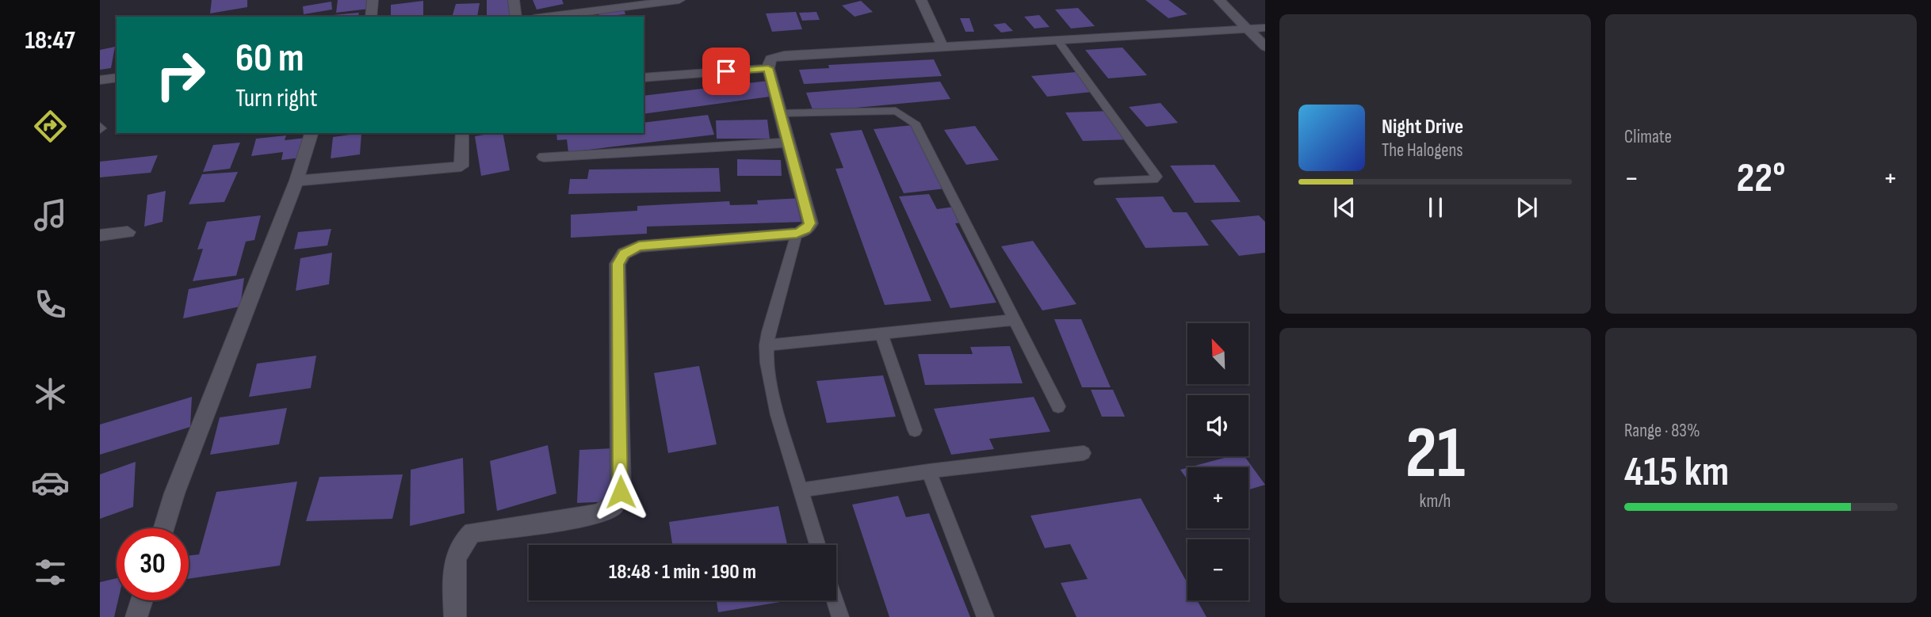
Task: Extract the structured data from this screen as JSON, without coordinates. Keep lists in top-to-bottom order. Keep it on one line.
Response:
{"north":"top left","page":{"tabs":"18:47","tile":["Climate",["21","km/h"],["Range · 83%","415 km"]],"turn":["60 m","Turn right"],"song":["Night Drive","The Halogens"],"heat":["−","22°","+"],"map_buttons":["+","−"],"limit":"30","trip":"18:48 · 1 min · 190 m"}}
